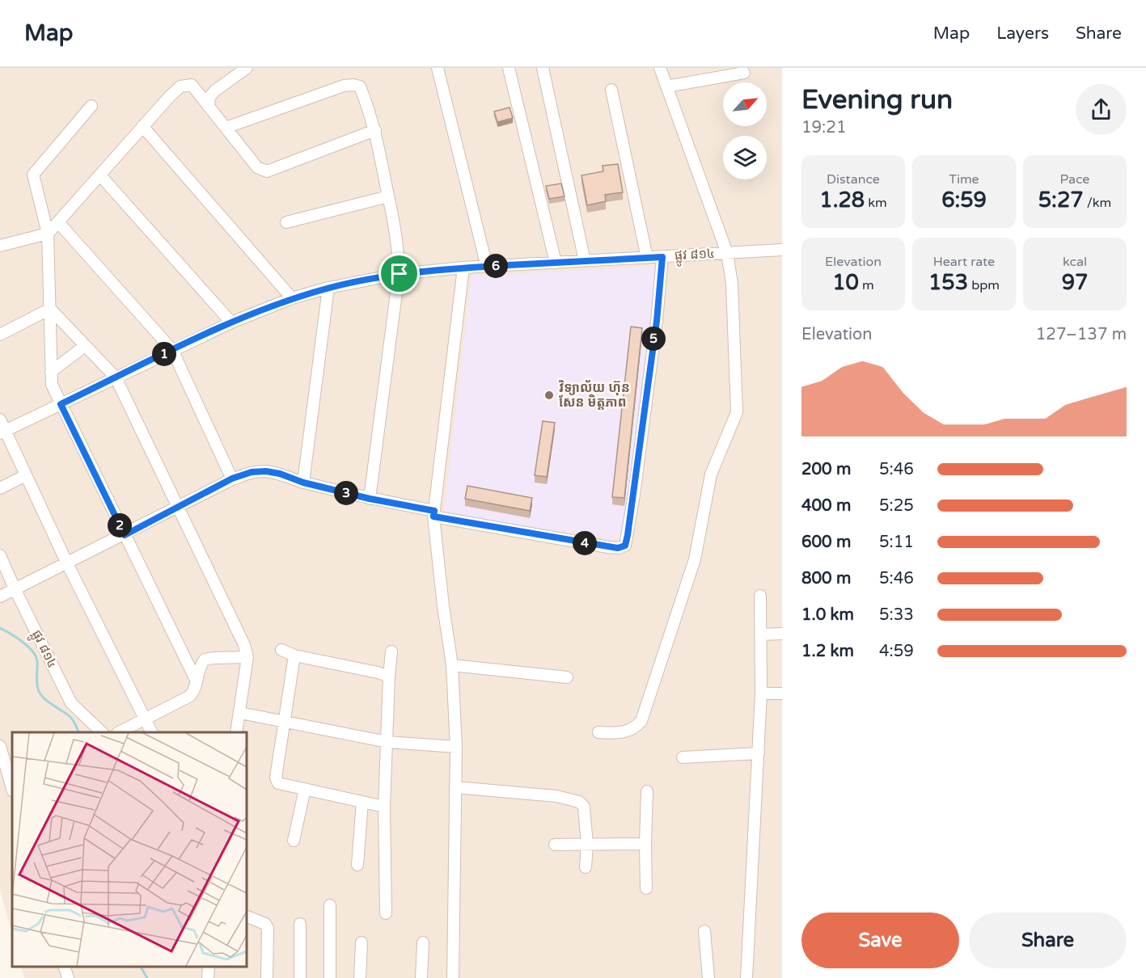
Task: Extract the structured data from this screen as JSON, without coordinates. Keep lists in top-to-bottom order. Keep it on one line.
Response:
{"streets":{"street":["ផ្លូវ ៨១៤"]},"places":["វិទ្យាល័យ ហ៊ុន សែន មិត្តភាព"],"north":"top right","page":{"header":"Map","nav":["Map","Layers","Share"],"heading":["Evening run","19:21"],"stats":[["Distance","1.28 km"],["Time","6:59"],["Pace","5:27 /km"],["Elevation","10 m"],["Heart rate","153 bpm"],["kcal","97"]],"pins":["6","5","1","3","2","4"],"chart":["Elevation","127–137 m"],"list":[{"name":"200 m","note":"5:46"},{"name":"400 m","note":"5:25"},{"name":"600 m","note":"5:11"},{"name":"800 m","note":"5:46"},{"name":"1.0 km","note":"5:33"},{"name":"1.2 km","note":"4:59"}],"buttons":["Save","Share"]}}
